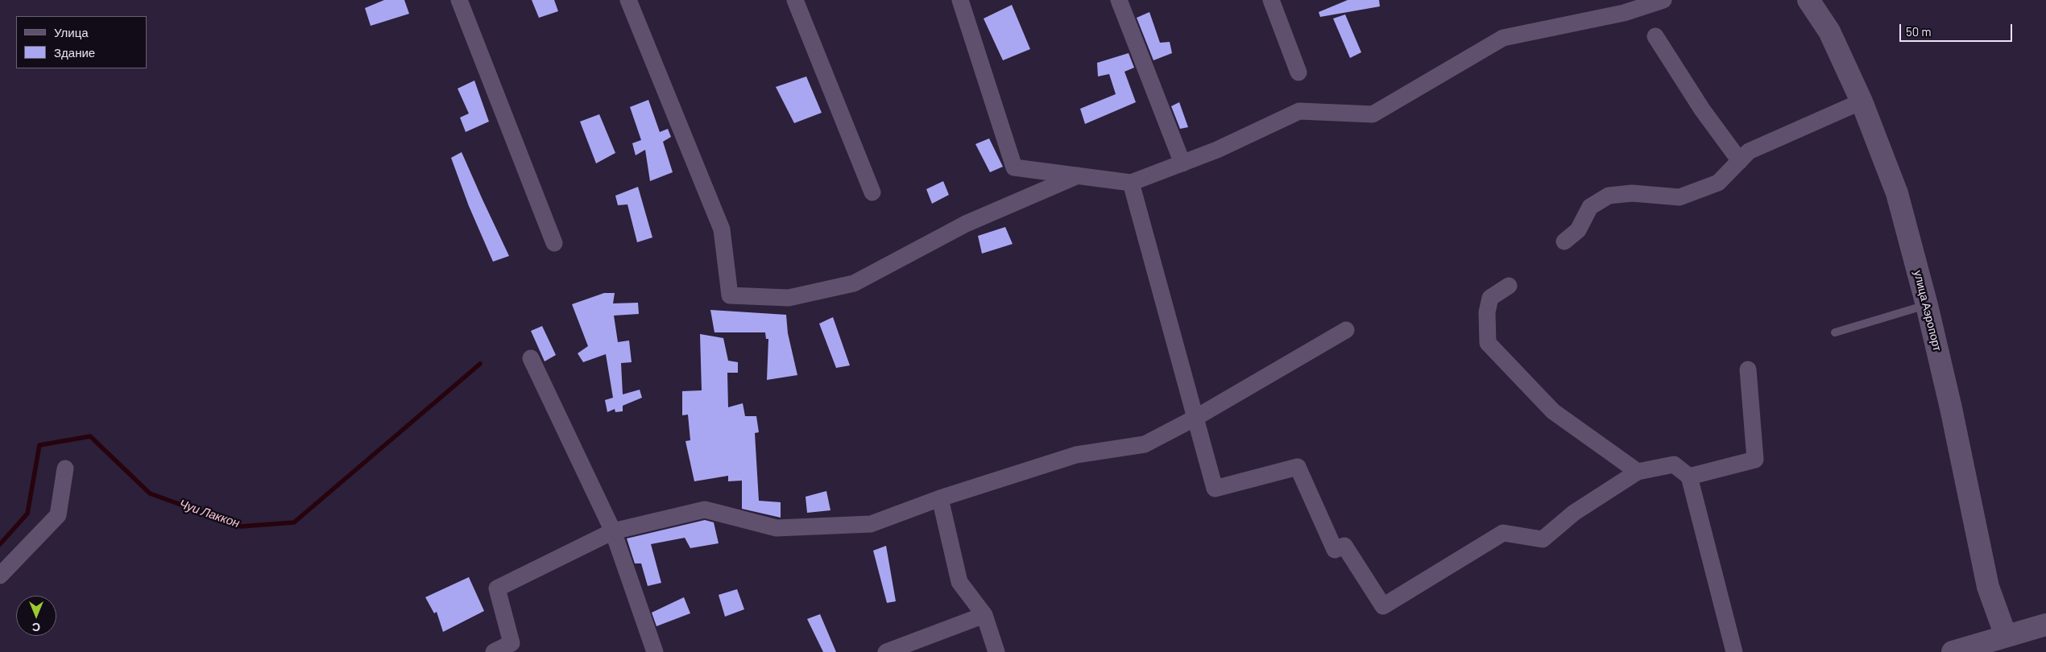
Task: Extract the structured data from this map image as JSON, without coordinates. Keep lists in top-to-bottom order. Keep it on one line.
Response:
{"streets":{"main road":["улица Аэропорт"]},"water":["Чуи Лаккон"],"legend":["Улица","Здание"],"scale_bar":"50 m","north":"bottom"}
